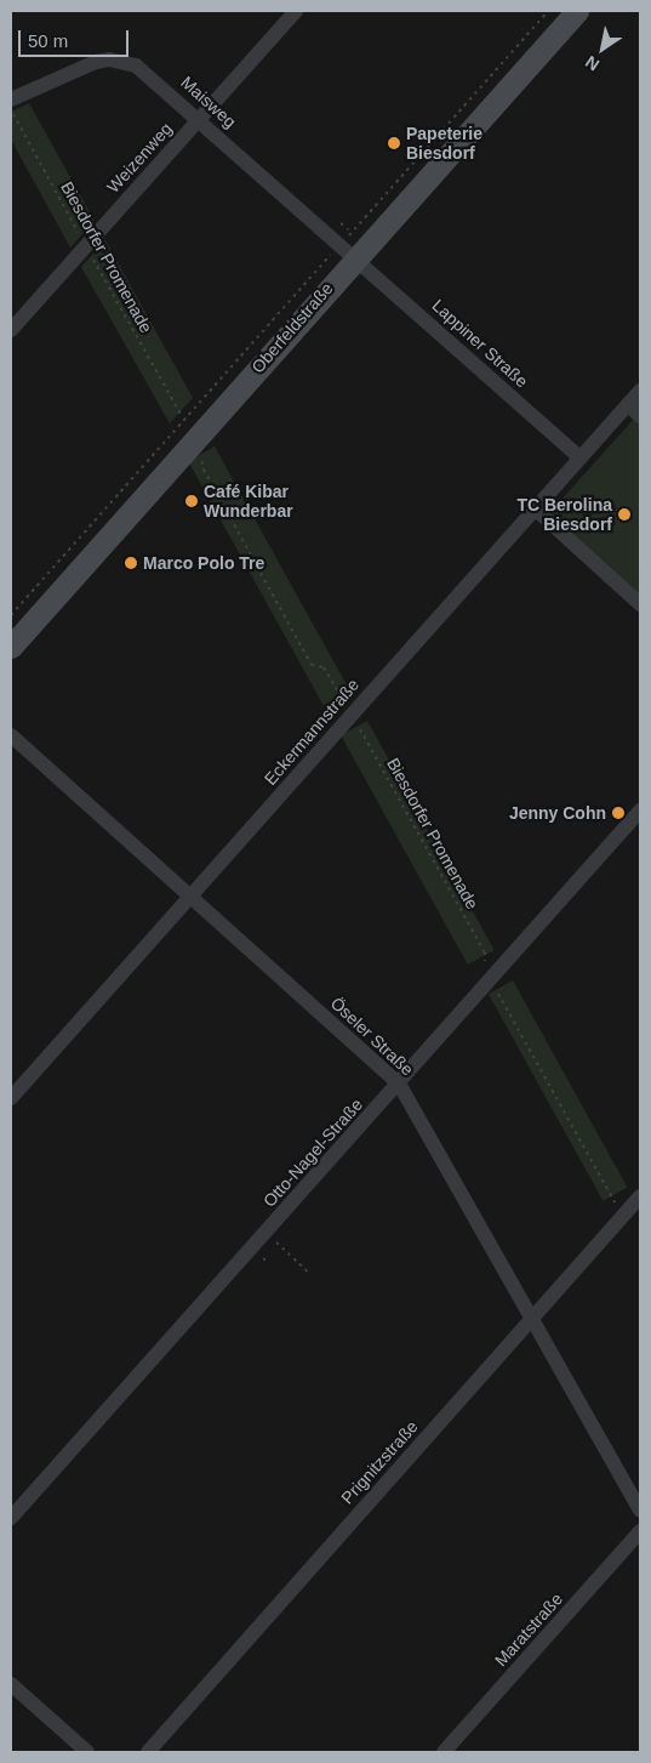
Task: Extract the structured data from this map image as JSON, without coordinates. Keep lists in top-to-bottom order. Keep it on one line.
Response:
{"streets":{"street":["Maisweg","Weizenweg","Oberfeldstraße","Lappiner Straße","Eckermannstraße","Öseler Straße","Otto-Nagel-Straße","Prignitzstraße","Maratstraße"],"path":["Biesdorfer Promenade"]},"crossings":[["Maisweg","Weizenweg"],["Maisweg","Oberfeldstraße"],["Maisweg","Lappiner Straße"],["Weizenweg","Biesdorfer Promenade"],["Biesdorfer Promenade","Eckermannstraße"],["Biesdorfer Promenade","Otto-Nagel-Straße"],["Biesdorfer Promenade","Prignitzstraße"],["Oberfeldstraße","Lappiner Straße"],["Lappiner Straße","Eckermannstraße"],["Eckermannstraße","Öseler Straße"],["Öseler Straße","Otto-Nagel-Straße"],["Öseler Straße","Prignitzstraße"]],"places":["Papeterie Biesdorf","Café Kibar Wunderbar","TC Berolina Biesdorf","Marco Polo Tre","Jenny Cohn"],"scale_bar":"50 m","north":"bottom left"}
